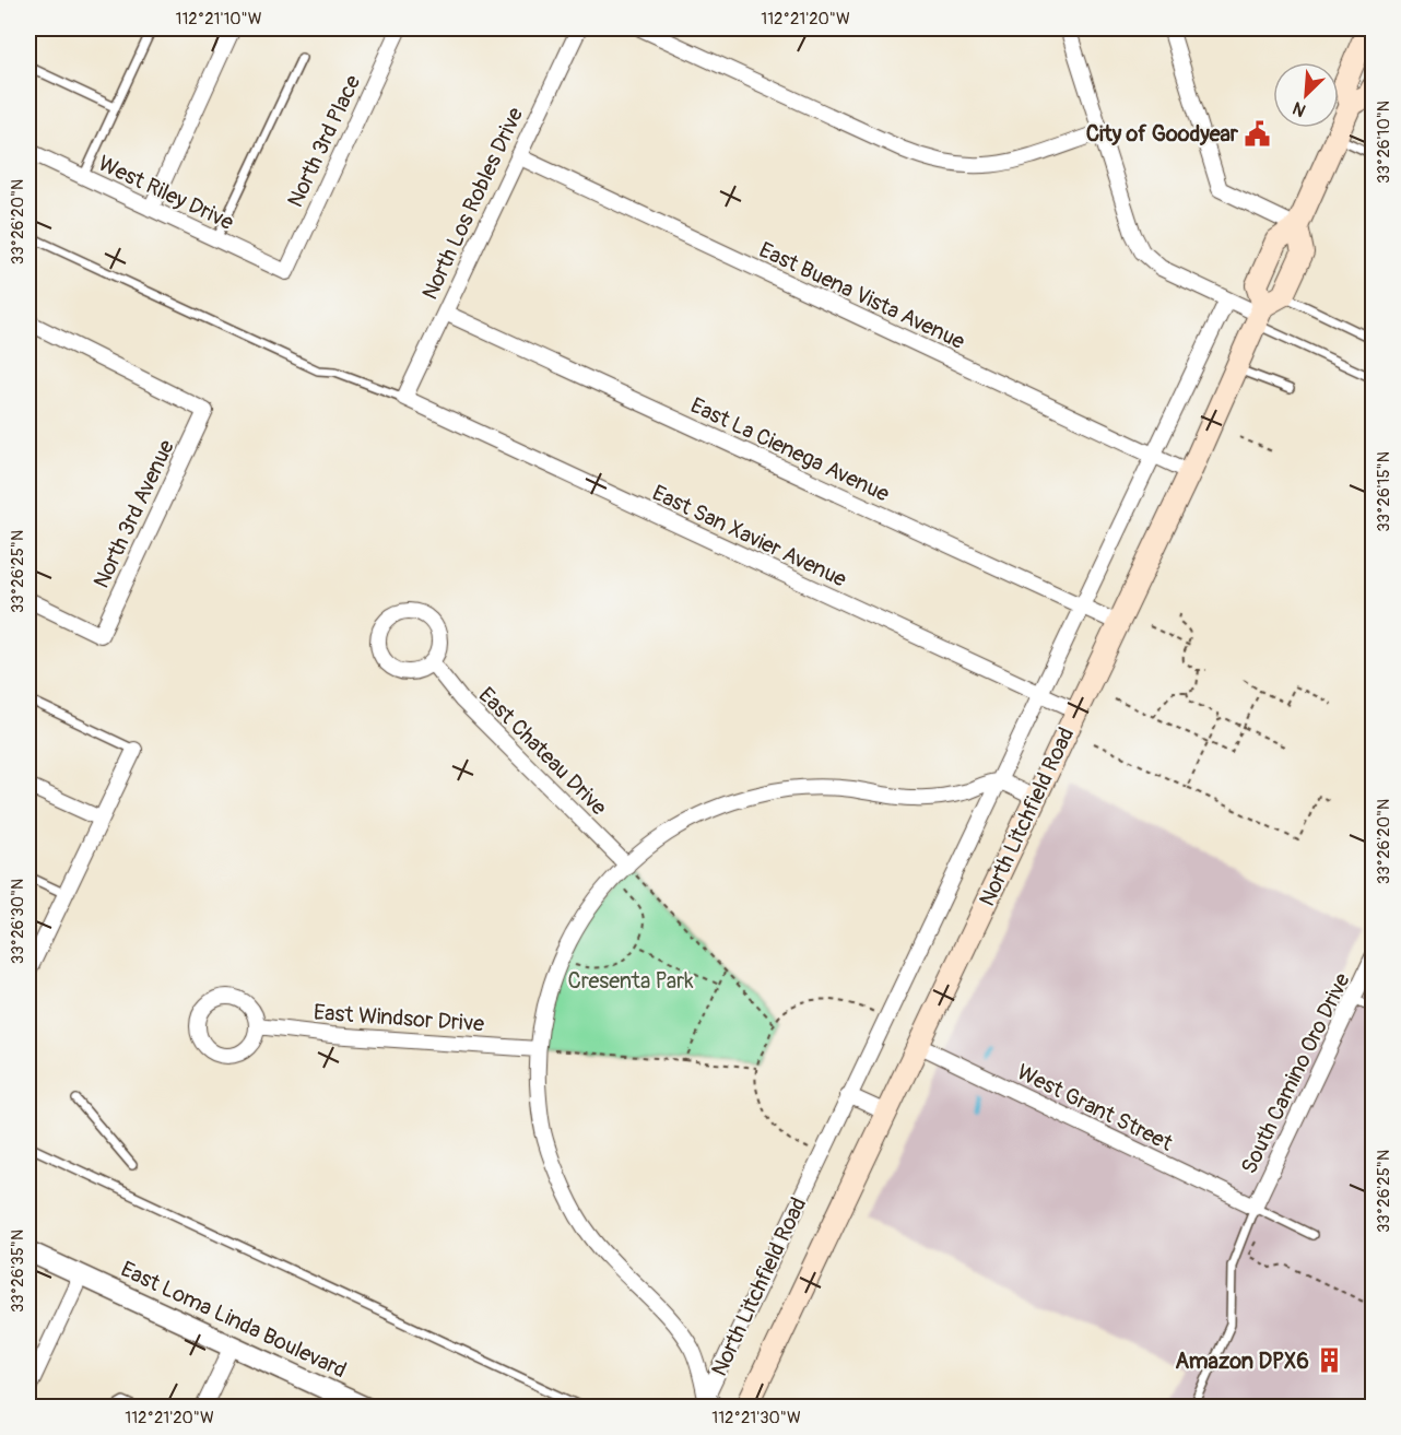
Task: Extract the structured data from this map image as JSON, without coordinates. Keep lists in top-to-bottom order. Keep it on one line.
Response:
{"streets":{"main road":["North Litchfield Road"],"street":["North 3rd Place","West Riley Drive","North Los Robles Drive","East Buena Vista Avenue","East La Cienega Avenue","North 3rd Avenue","East San Xavier Avenue","East Chateau Drive","East Windsor Drive","South Camino Oro Drive","West Grant Street","East Loma Linda Boulevard"]},"crossings":[["North 3rd Place","West Riley Drive"],["North Los Robles Drive","East Buena Vista Avenue"],["North Los Robles Drive","East La Cienega Avenue"],["North Los Robles Drive","East San Xavier Avenue"],["East Buena Vista Avenue","North Litchfield Road"],["East La Cienega Avenue","North Litchfield Road"],["East San Xavier Avenue","North Litchfield Road"],["North Litchfield Road","West Grant Street"],["South Camino Oro Drive","West Grant Street"]],"parks":["Cresenta Park"],"places":{"public building":["City of Goodyear"],"building":["Amazon DPX6"]},"north":"bottom left","coordinates":["112°21'10\"W","112°21'20\"W","33°26'10\"N","33°26'20\"N","33°26'15\"N","33°26'25\"N","33°26'30\"N","33°26'35\"N","112°21'30\"W"]}
